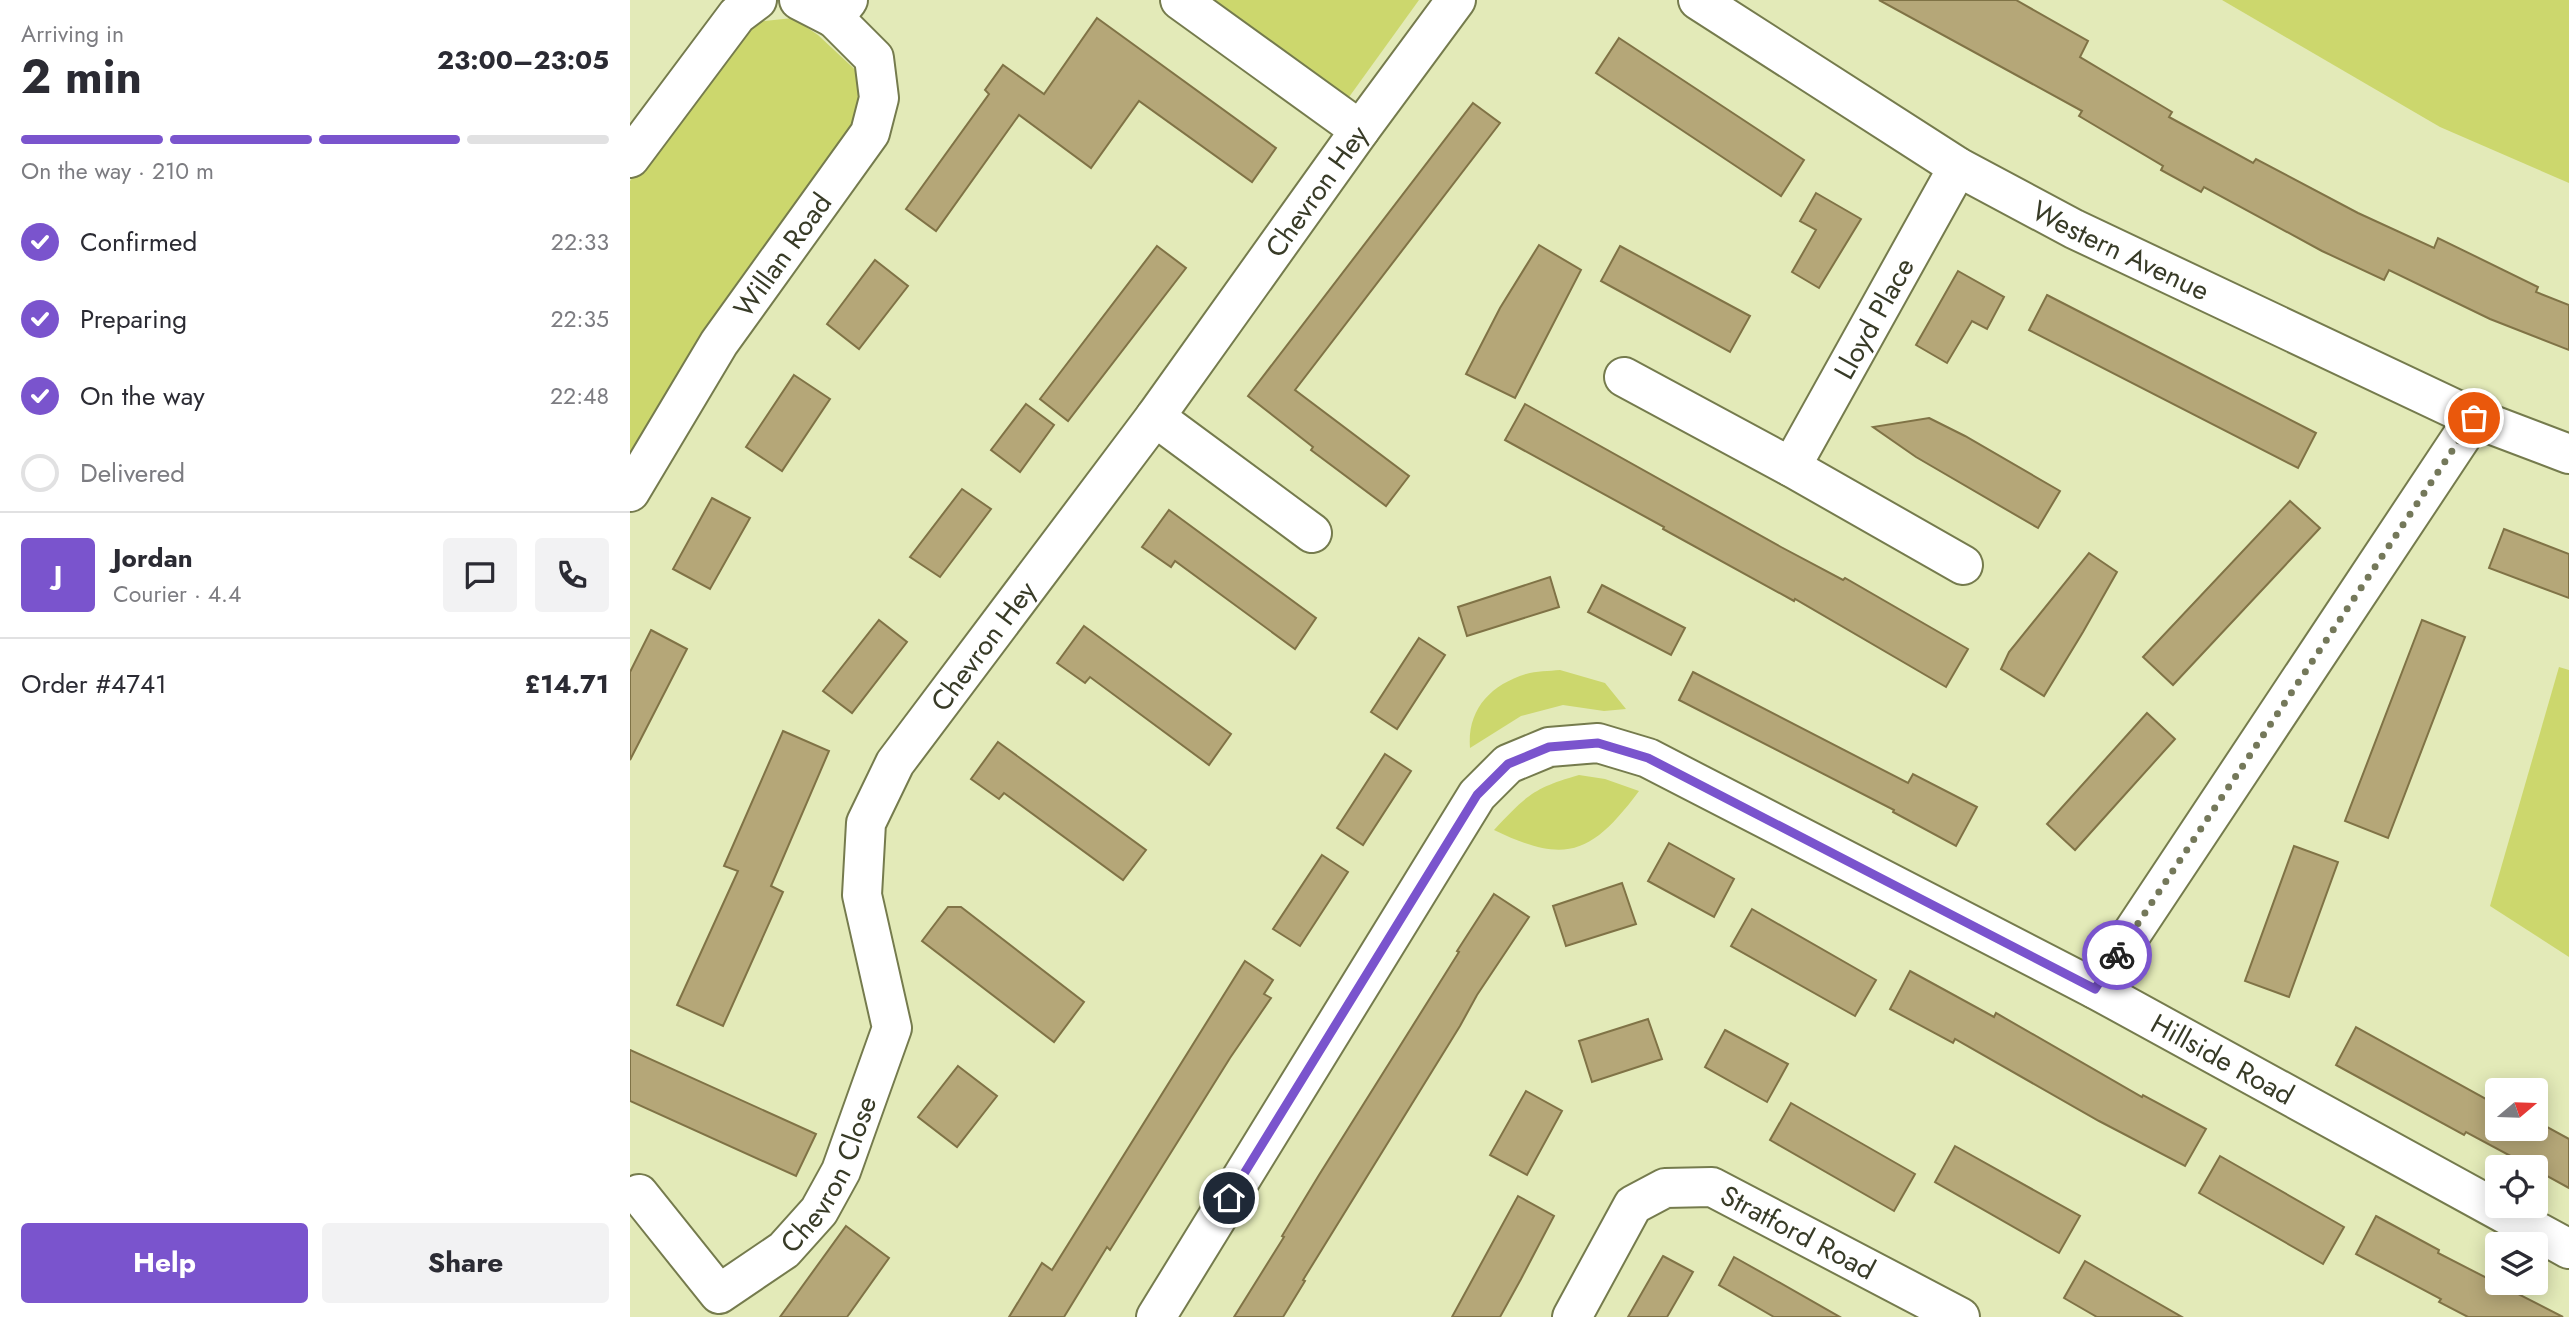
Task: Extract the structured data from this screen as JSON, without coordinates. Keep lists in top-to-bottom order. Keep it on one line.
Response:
{"streets":{"street":["Chevron Hey","Western Avenue","Willan Road","Lloyd Place","Hillside Road","Chevron Close","Stratford Road"]},"crossings":[["Chevron Hey","Chevron Close"],["Western Avenue","Lloyd Place"]],"north":"right","page":{"heading":["2 min","Arriving in","23:00–23:05"],"panel":["Jordan","Courier · 4.4","Order #4741","£14.71"],"bar":"On the way · 210 m","list":[["Confirmed","22:33"],["Preparing","22:35"],["On the way","22:48"],"Delivered"],"round":"J","buttons":["Help","Share"]}}
